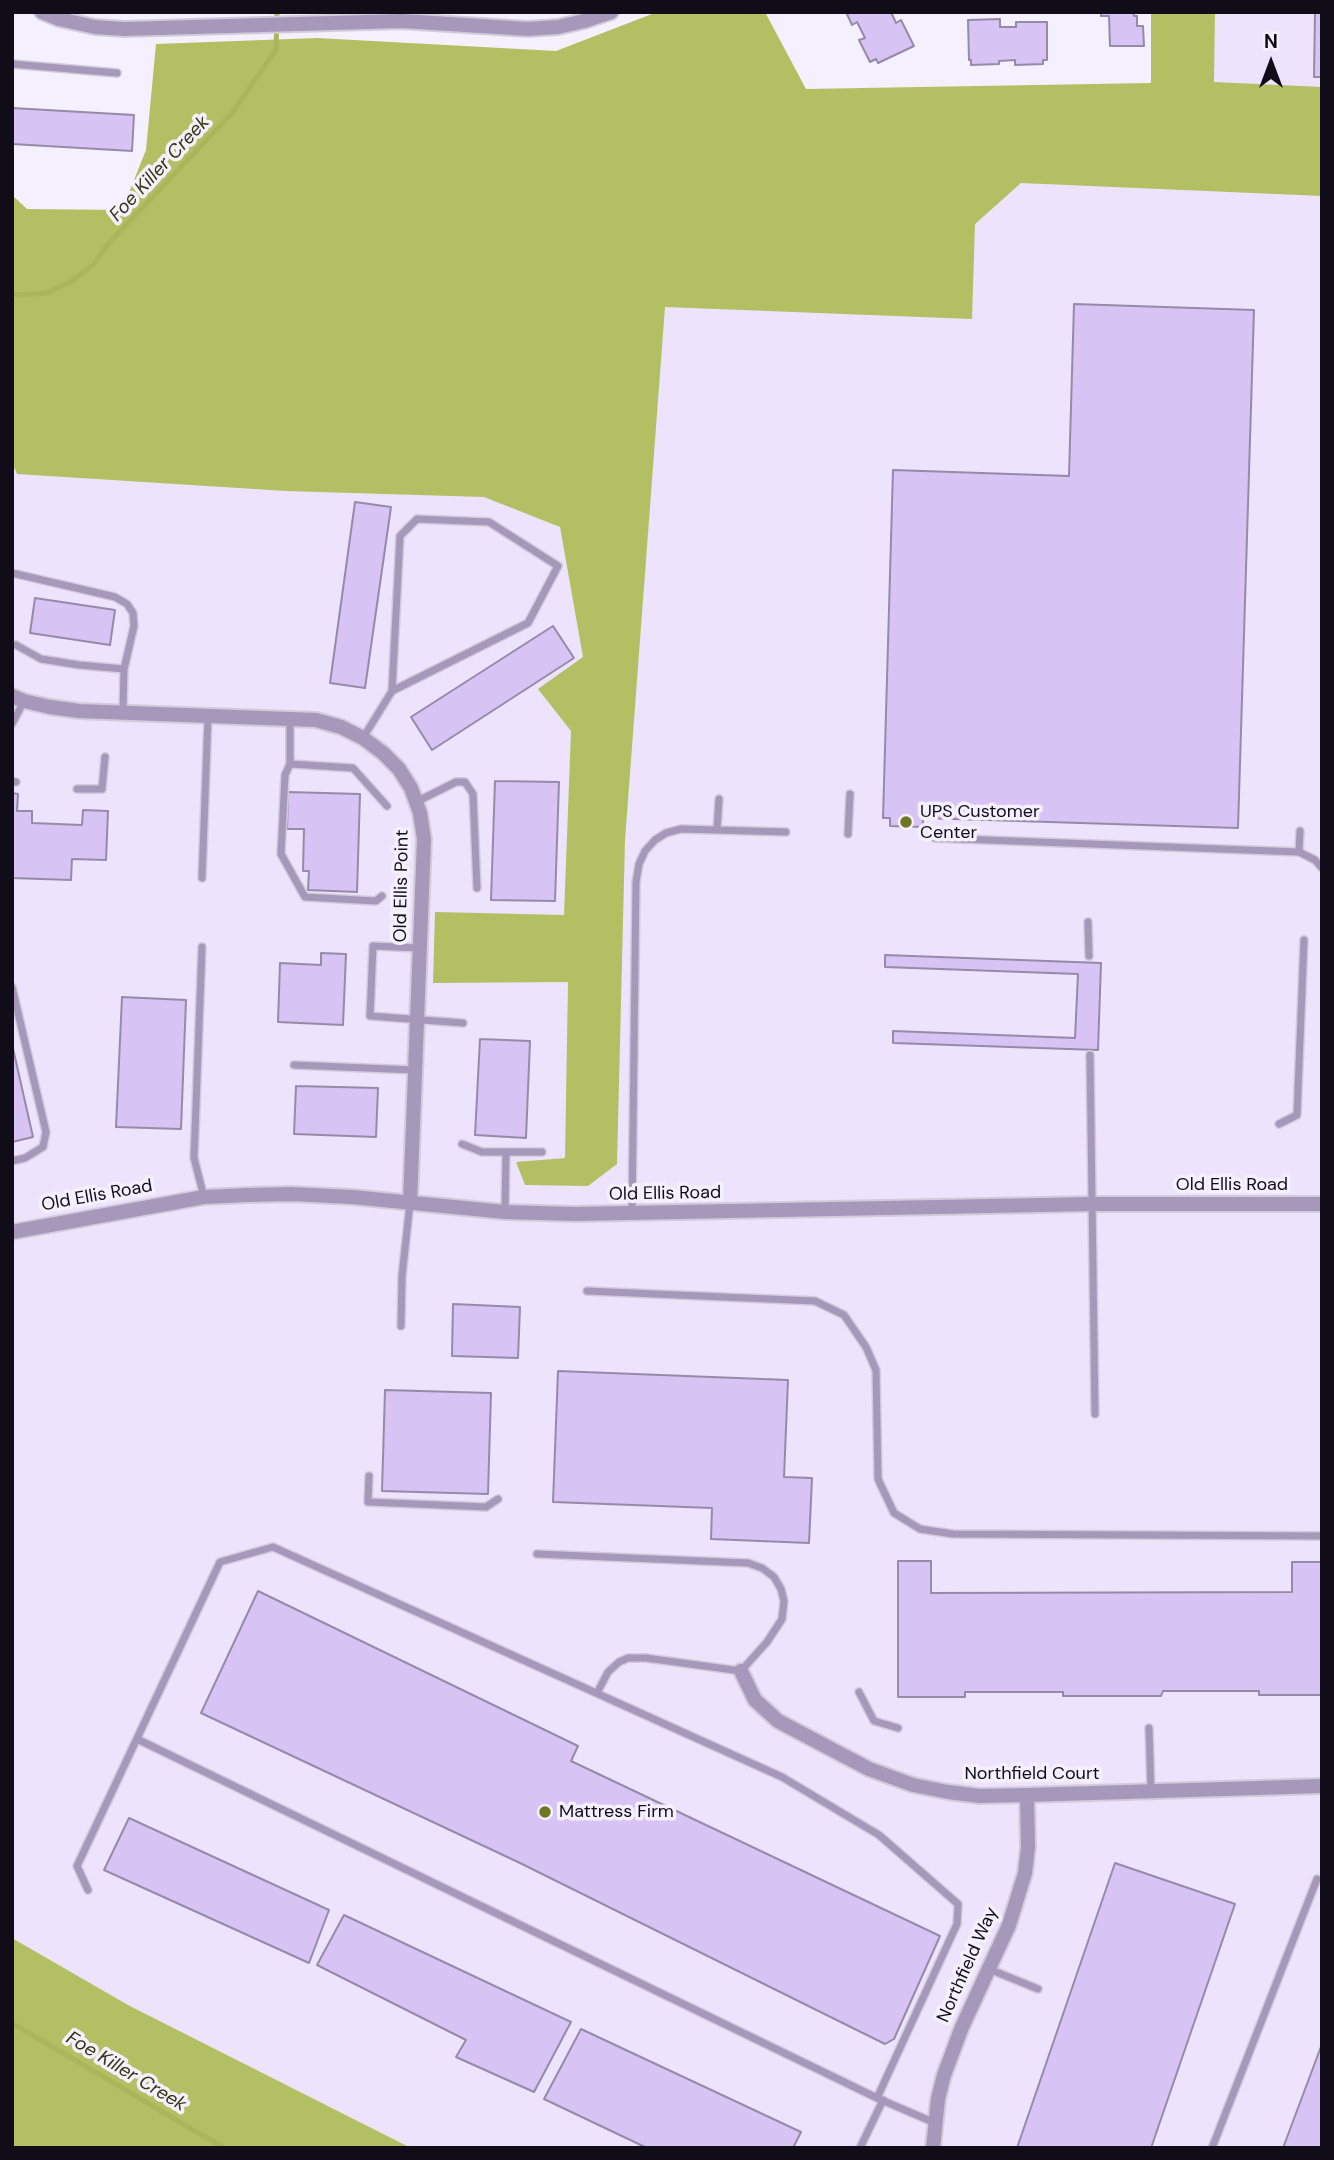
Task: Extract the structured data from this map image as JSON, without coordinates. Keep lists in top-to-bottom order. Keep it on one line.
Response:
{"streets":{"street":["Old Ellis Point","Old Ellis Road","Northfield Court","Northfield Way"]},"crossings":[["Old Ellis Point","Old Ellis Road"],["Northfield Court","Northfield Way"]],"water":["Foe Killer Creek"],"places":["UPS Customer Center","Mattress Firm"],"north":"top"}
